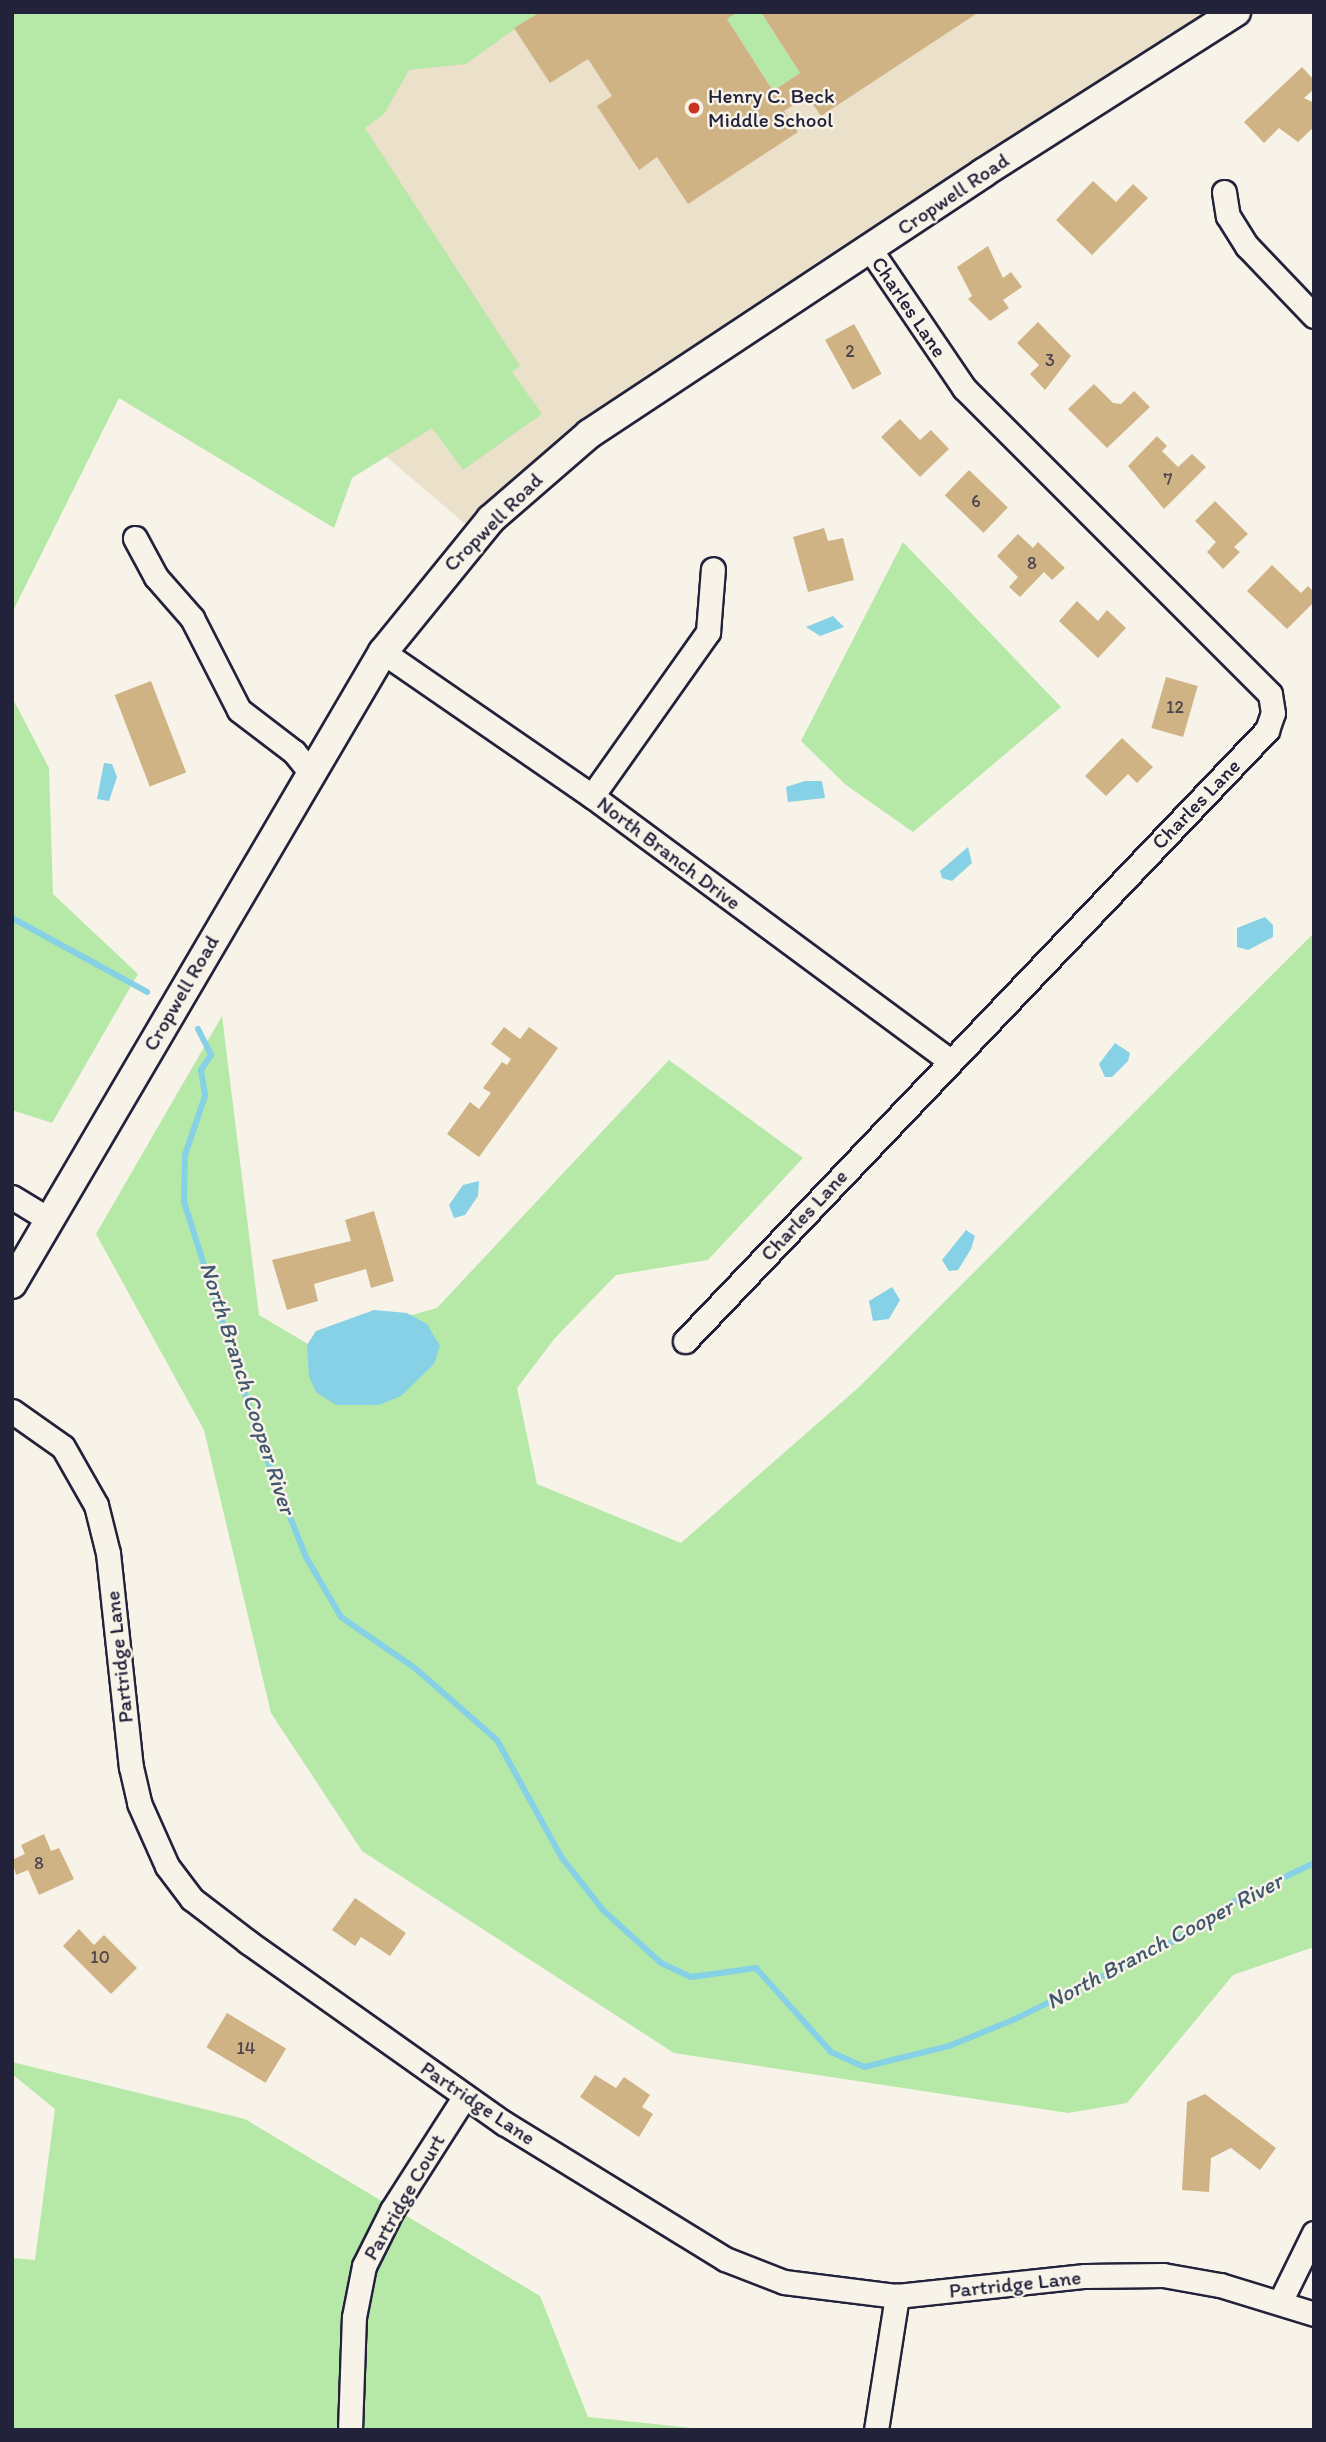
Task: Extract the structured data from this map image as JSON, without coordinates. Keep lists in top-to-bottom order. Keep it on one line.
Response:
{"streets":{"street":["Cropwell Road","Charles Lane","North Branch Drive","Partridge Lane","Partridge Court"]},"crossings":[["Cropwell Road","Charles Lane"],["Cropwell Road","North Branch Drive"],["Charles Lane","North Branch Drive"],["Partridge Lane","Partridge Court"]],"water":["North Branch Cooper River"],"places":["Henry C. Beck Middle School"],"house_numbers":["2","3","7","6","8","12","8","10","14"]}
